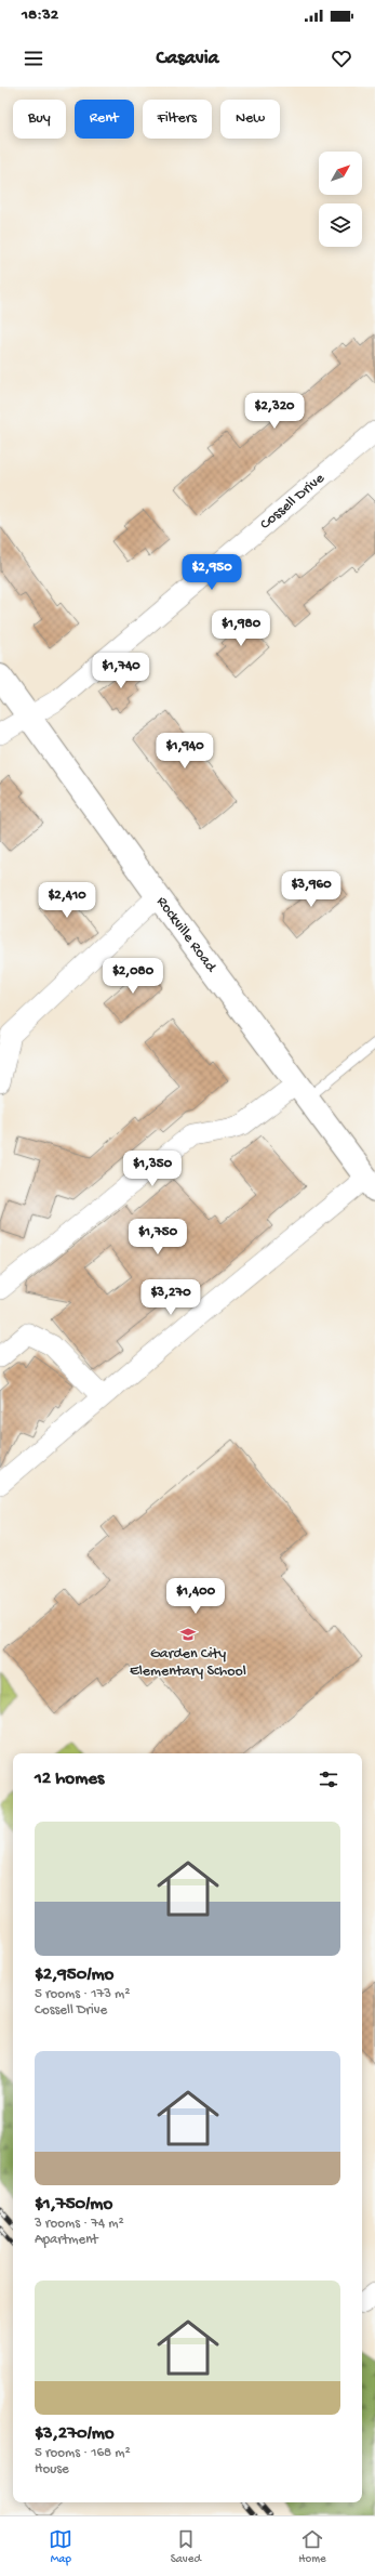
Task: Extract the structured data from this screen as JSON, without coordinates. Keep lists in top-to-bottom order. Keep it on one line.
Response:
{"streets":{"main road":["Rockville Road"],"street":["Cossell Drive"]},"crossings":[["Cossell Drive","Rockville Road"]],"places":{"school or university":["Garden City Elementary School"]},"north":"top right","page":{"status":"18:32","header":"Casavia","chip":["Buy","Rent","Filters","New"],"price":["$2,320","$2,950","$1,980","$1,740","$1,940","$3,960","$2,410","$2,080","$1,350","$1,750","$3,270","$1,400"],"heading":"12 homes","list":[{"name":"$2,950/mo","note":"5 rooms · 173 m² · Cossell Drive"},{"name":"$1,750/mo","note":"3 rooms · 74 m² · Apartment"},{"name":"$3,270/mo","note":"5 rooms · 168 m² · House"}],"tabs":["Map","Saved","Home"]}}
